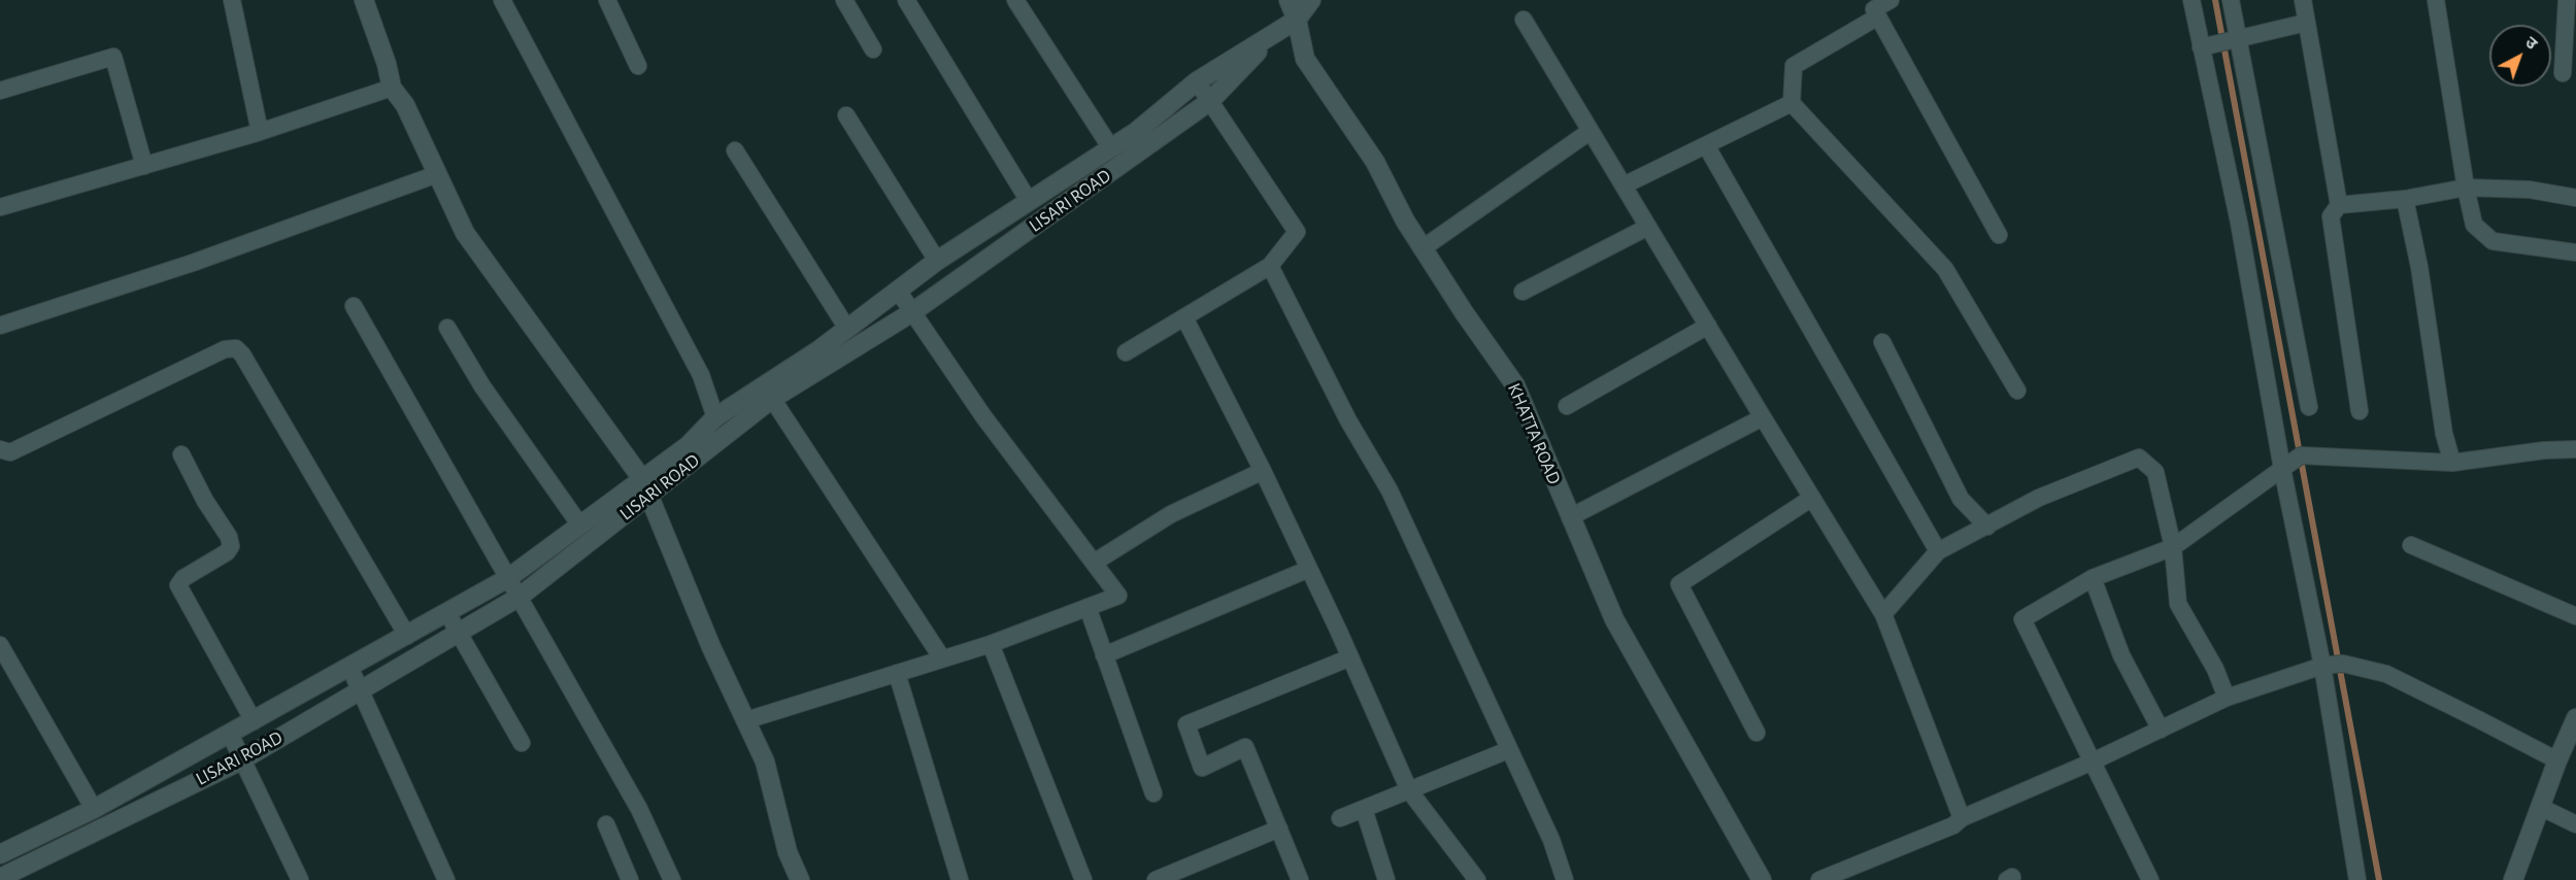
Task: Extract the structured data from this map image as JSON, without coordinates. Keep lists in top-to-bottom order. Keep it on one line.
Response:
{"streets":{"street":["LISARI ROAD","KHATTA ROAD"]},"crossings":[["LISARI ROAD","KHATTA ROAD"]],"north":"top right"}
